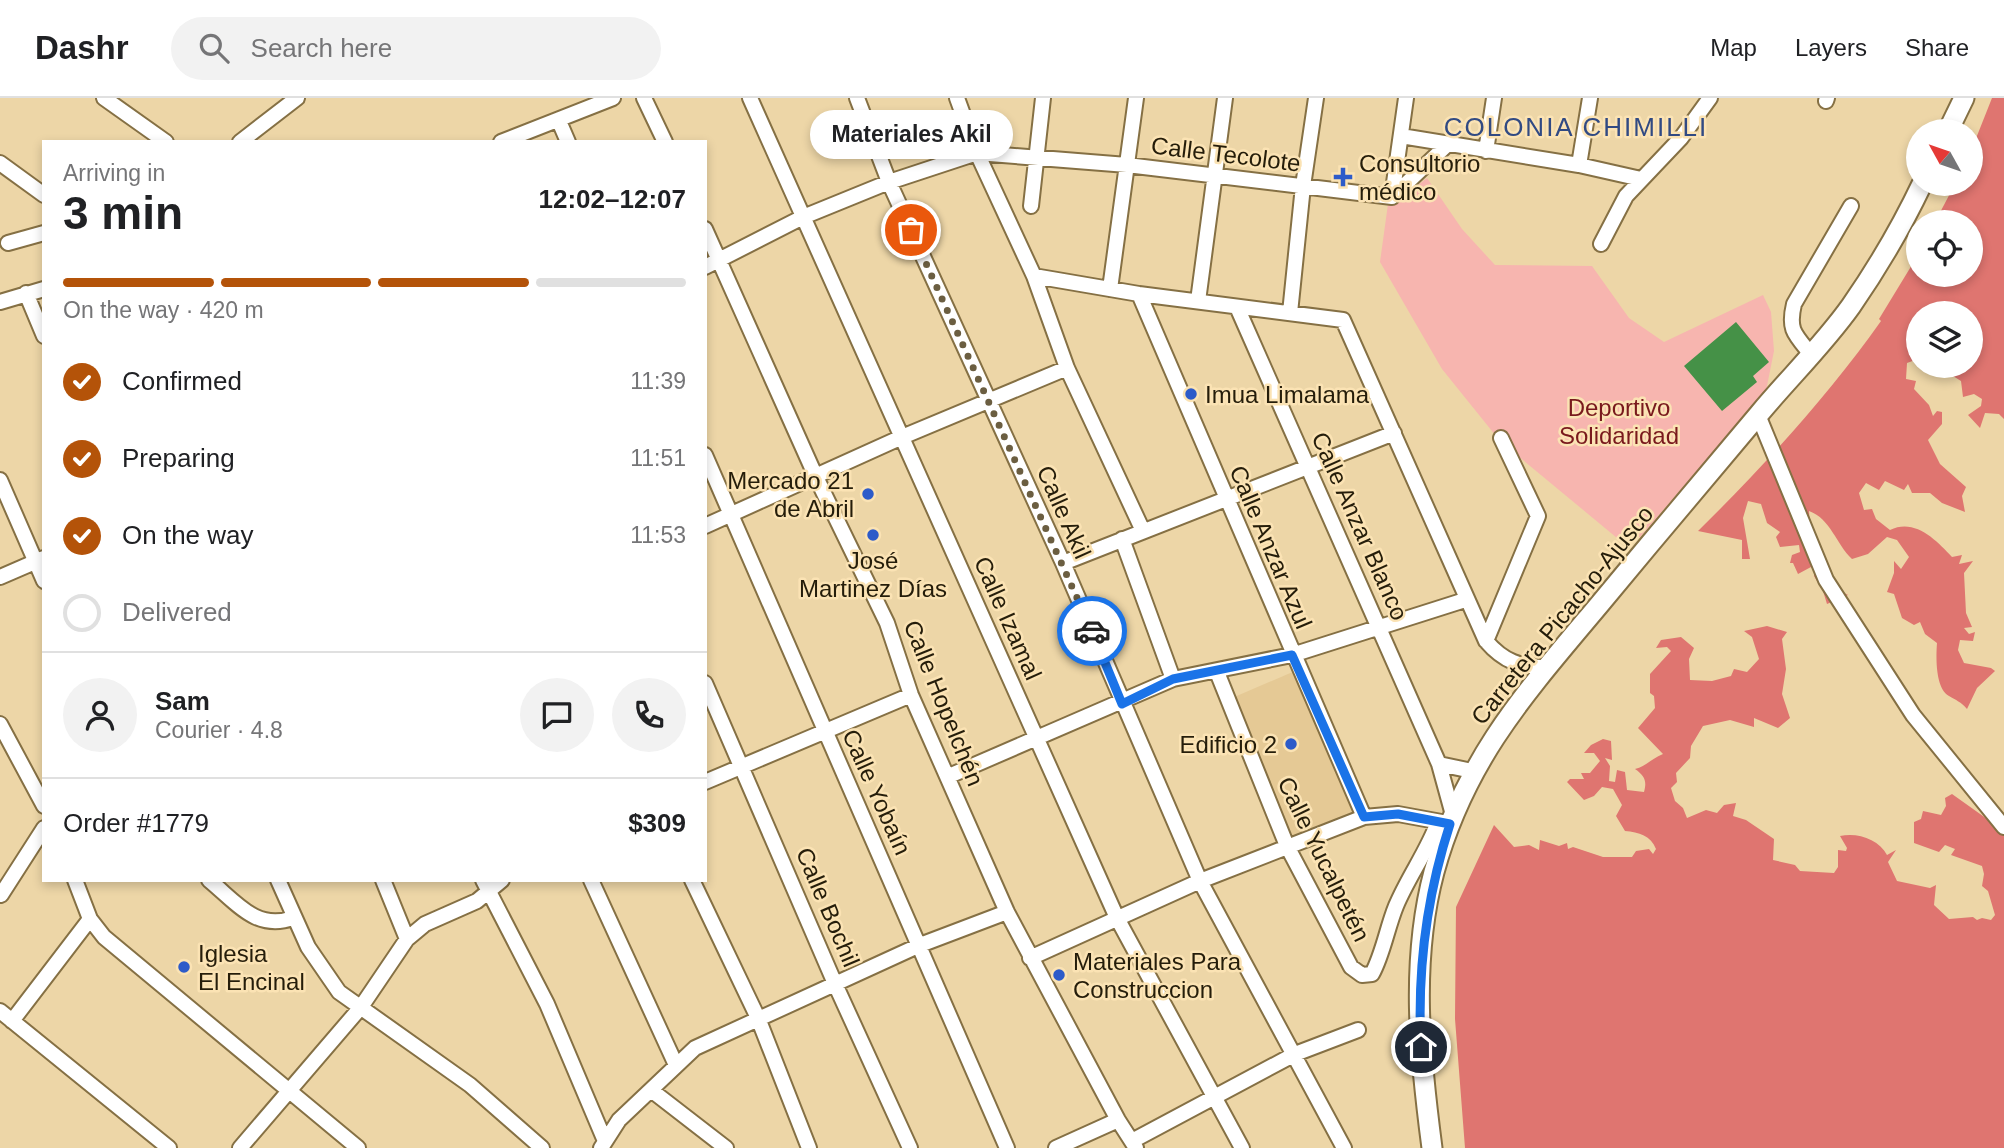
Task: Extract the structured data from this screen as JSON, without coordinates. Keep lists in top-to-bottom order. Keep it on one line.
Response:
{"streets":{"main road":["Carretera Picacho-Ajusco"],"street":["Calle Tecolote","Calle Akil","Calle Anzar Blanco","Calle Anzar Azul","Calle Izamal","Calle Hopelchén","Calle Yobaín","Calle Yucalpetén","Calle Bochil"]},"crossings":[["Calle Anzar Blanco","Carretera Picacho-Ajusco"],["Calle Anzar Blanco","Calle Yucalpetén"],["Carretera Picacho-Ajusco","Calle Yucalpetén"]],"districts":["COLONIA CHIMILLI"],"parks":["Deportivo Solidaridad"],"places":{"health":["Consultorio médico"],"other":["Materiales Akil","Imua Limalama","Mercado 21 de Abril","José Martinez Días","Edificio 2","Iglesia El Encinal","Materiales Para Construccion"]},"north":"top left","page":{"header":"Dashr","search":"Search here","nav":["Map","Layers","Share"],"bubble":"Materiales Akil","heading":["3 min","Arriving in","12:02–12:07"],"panel":["Sam","Courier · 4.8","Order #1779","$309"],"bar":"On the way · 420 m","list":[["Confirmed","11:39"],["Preparing","11:51"],["On the way","11:53"],"Delivered"]}}
